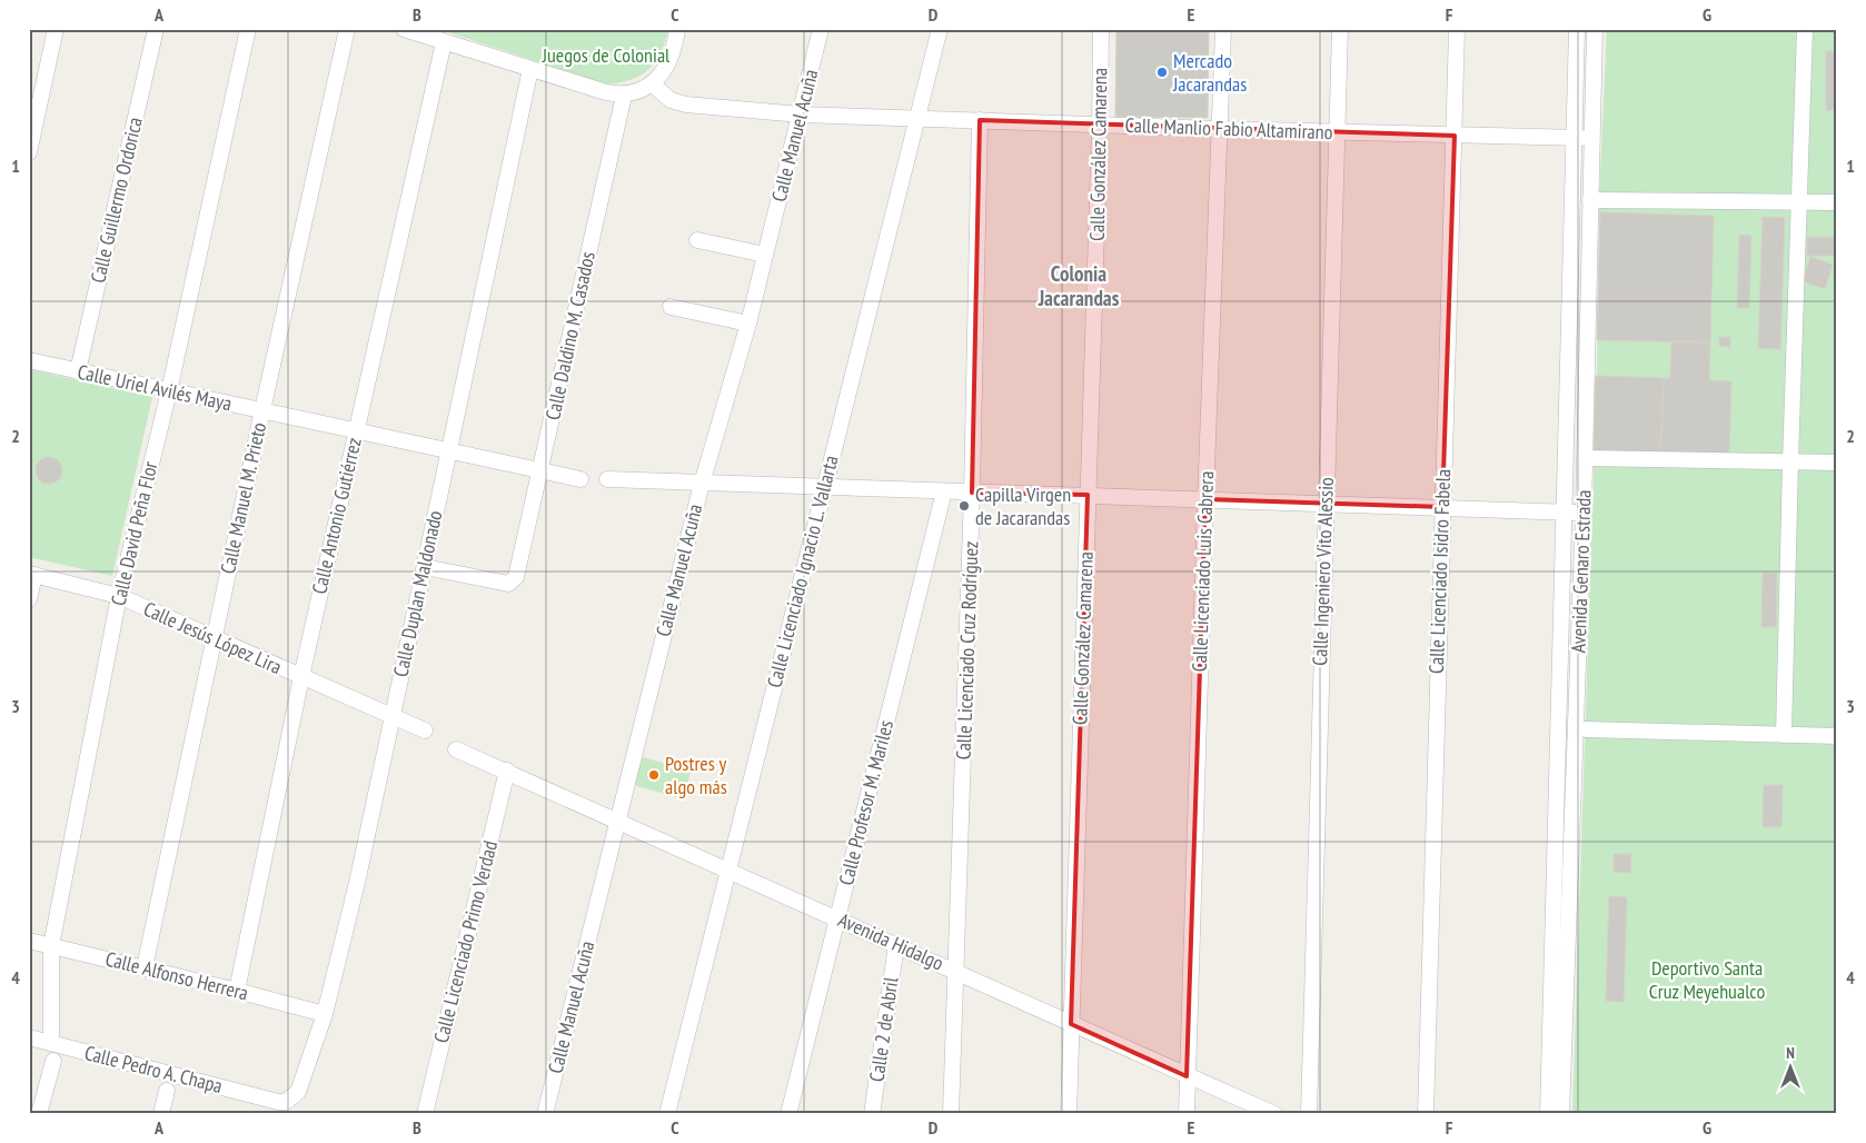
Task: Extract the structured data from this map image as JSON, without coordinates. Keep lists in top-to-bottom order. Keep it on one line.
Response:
{"streets":{"street":["Calle Manlio Fabio Altamirano","Calle Manuel Acuña","Calle González Camarena","Calle Guillermo Ordorica","Calle Daldino M. Casados","Calle Uriel Avilés Maya","Calle Manuel M. Prieto","Calle Antonio Gutiérrez","Calle David Peña Flor","Calle Licenciado Ignacio L. Vallarta","Calle Licenciado Luis Cabrera","Calle Ingeniero Vito Alessio","Calle Licenciado Isidro Fabela","Avenida Genaro Estrada","Calle Duplan Maldonado","Calle Jesús López Lira","Calle Licenciado Cruz Rodríguez","Calle Profesor M. Mariles","Calle Licenciado Primo Verdad","Avenida Hidalgo","Calle Alfonso Herrera","Calle 2 de Abril","Calle Pedro A. Chapa"]},"crossings":[["Calle Manlio Fabio Altamirano","Calle Manuel Acuña"],["Calle Manlio Fabio Altamirano","Calle González Camarena"],["Calle Manlio Fabio Altamirano","Calle Licenciado Ignacio L. Vallarta"],["Calle Manlio Fabio Altamirano","Calle Licenciado Luis Cabrera"],["Calle Manlio Fabio Altamirano","Calle Ingeniero Vito Alessio"],["Calle Manlio Fabio Altamirano","Calle Licenciado Isidro Fabela"],["Calle Manlio Fabio Altamirano","Avenida Genaro Estrada"],["Calle Manlio Fabio Altamirano","Calle Licenciado Cruz Rodríguez"],["Calle Manuel Acuña","Avenida Hidalgo"],["Calle González Camarena","Avenida Hidalgo"],["Calle Guillermo Ordorica","Calle Uriel Avilés Maya"],["Calle Daldino M. Casados","Calle Uriel Avilés Maya"],["Calle Daldino M. Casados","Calle Duplan Maldonado"],["Calle Uriel Avilés Maya","Calle Manuel M. Prieto"],["Calle Uriel Avilés Maya","Calle Antonio Gutiérrez"],["Calle Uriel Avilés Maya","Calle David Peña Flor"],["Calle Uriel Avilés Maya","Calle Duplan Maldonado"],["Calle Manuel M. Prieto","Calle Jesús López Lira"],["Calle Manuel M. Prieto","Calle Alfonso Herrera"],["Calle Antonio Gutiérrez","Calle Jesús López Lira"],["Calle Antonio Gutiérrez","Calle Alfonso Herrera"],["Calle David Peña Flor","Calle Jesús López Lira"],["Calle David Peña Flor","Calle Alfonso Herrera"],["Calle David Peña Flor","Calle Pedro A. Chapa"],["Calle Licenciado Ignacio L. Vallarta","Avenida Hidalgo"],["Calle Licenciado Luis Cabrera","Avenida Hidalgo"],["Calle Duplan Maldonado","Calle Jesús López Lira"],["Calle Duplan Maldonado","Calle Alfonso Herrera"],["Calle Duplan Maldonado","Calle Pedro A. Chapa"],["Calle Licenciado Cruz Rodríguez","Avenida Hidalgo"],["Calle Profesor M. Mariles","Avenida Hidalgo"],["Calle Licenciado Primo Verdad","Avenida Hidalgo"],["Avenida Hidalgo","Calle 2 de Abril"]],"districts":["Colonia Jacarandas"],"parks":["Juegos de Colonial","Deportivo Santa Cruz Meyehualco"],"places":["Mercado Jacarandas","Capilla Virgen de Jacarandas","Postres y algo más"],"north":"top","grid":{"columns":["A","B","C","D","E","F","G"],"rows":["1","2","3","4"]}}
